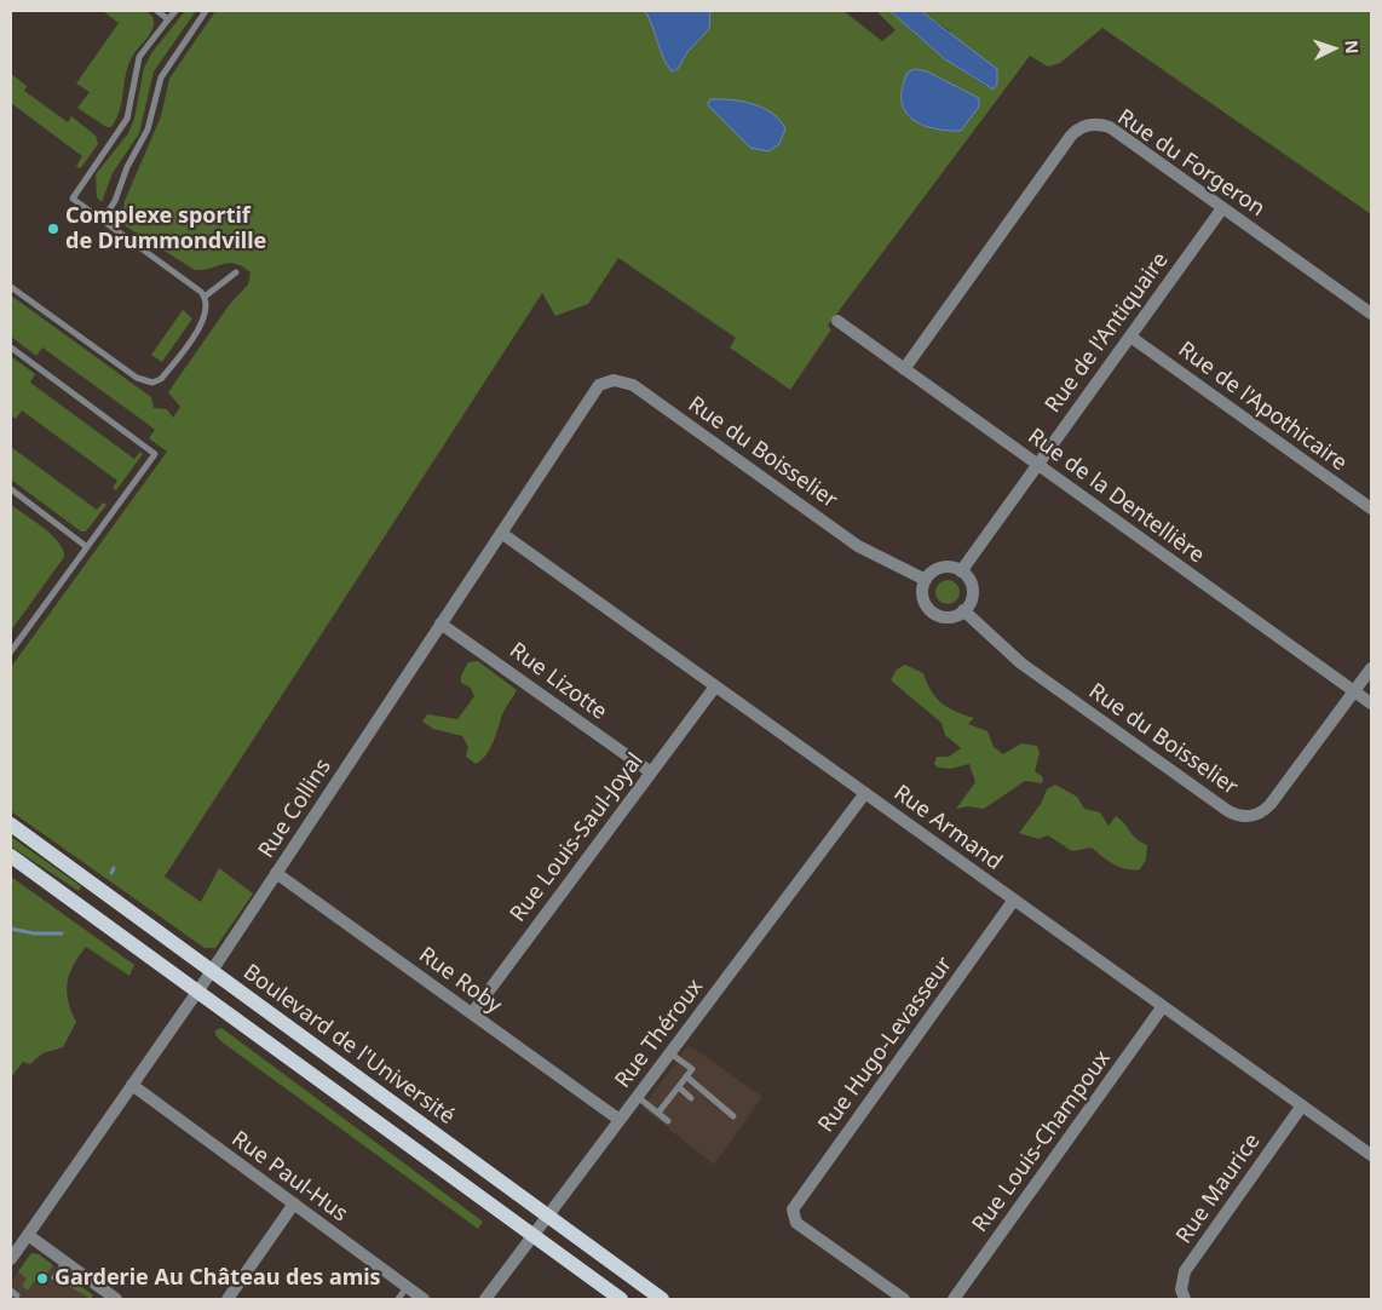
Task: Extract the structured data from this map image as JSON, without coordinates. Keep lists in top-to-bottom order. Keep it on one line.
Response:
{"streets":{"main road":["Boulevard de l'Université"],"street":["Rue du Forgeron","Rue de l'Antiquaire","Rue de l'Apothicaire","Rue du Boisselier","Rue de la Dentellière","Rue Lizotte","Rue Collins","Rue Armand","Rue Louis-Saul-Joyal","Rue Roby","Rue Théroux","Rue Hugo-Levasseur","Rue Louis-Champoux","Rue Paul-Hus","Rue Maurice"]},"crossings":[["Rue du Forgeron","Rue de l'Antiquaire"],["Rue du Forgeron","Rue de la Dentellière"],["Rue de l'Antiquaire","Rue de l'Apothicaire"],["Rue de l'Antiquaire","Rue du Boisselier"],["Rue de l'Antiquaire","Rue de la Dentellière"],["Rue du Boisselier","Rue de la Dentellière"],["Rue du Boisselier","Rue Collins"],["Rue Lizotte","Rue Collins"],["Rue Lizotte","Rue Louis-Saul-Joyal"],["Rue Collins","Rue Armand"],["Rue Collins","Rue Roby"],["Rue Collins","Boulevard de l'Université"],["Rue Collins","Rue Paul-Hus"],["Rue Armand","Rue Louis-Saul-Joyal"],["Rue Armand","Rue Théroux"],["Rue Armand","Rue Hugo-Levasseur"],["Rue Armand","Rue Louis-Champoux"],["Rue Armand","Rue Maurice"],["Rue Louis-Saul-Joyal","Rue Roby"],["Rue Roby","Rue Théroux"],["Rue Théroux","Boulevard de l'Université"]],"places":["Complexe sportif de Drummondville","Garderie Au Château des amis"],"north":"right"}
